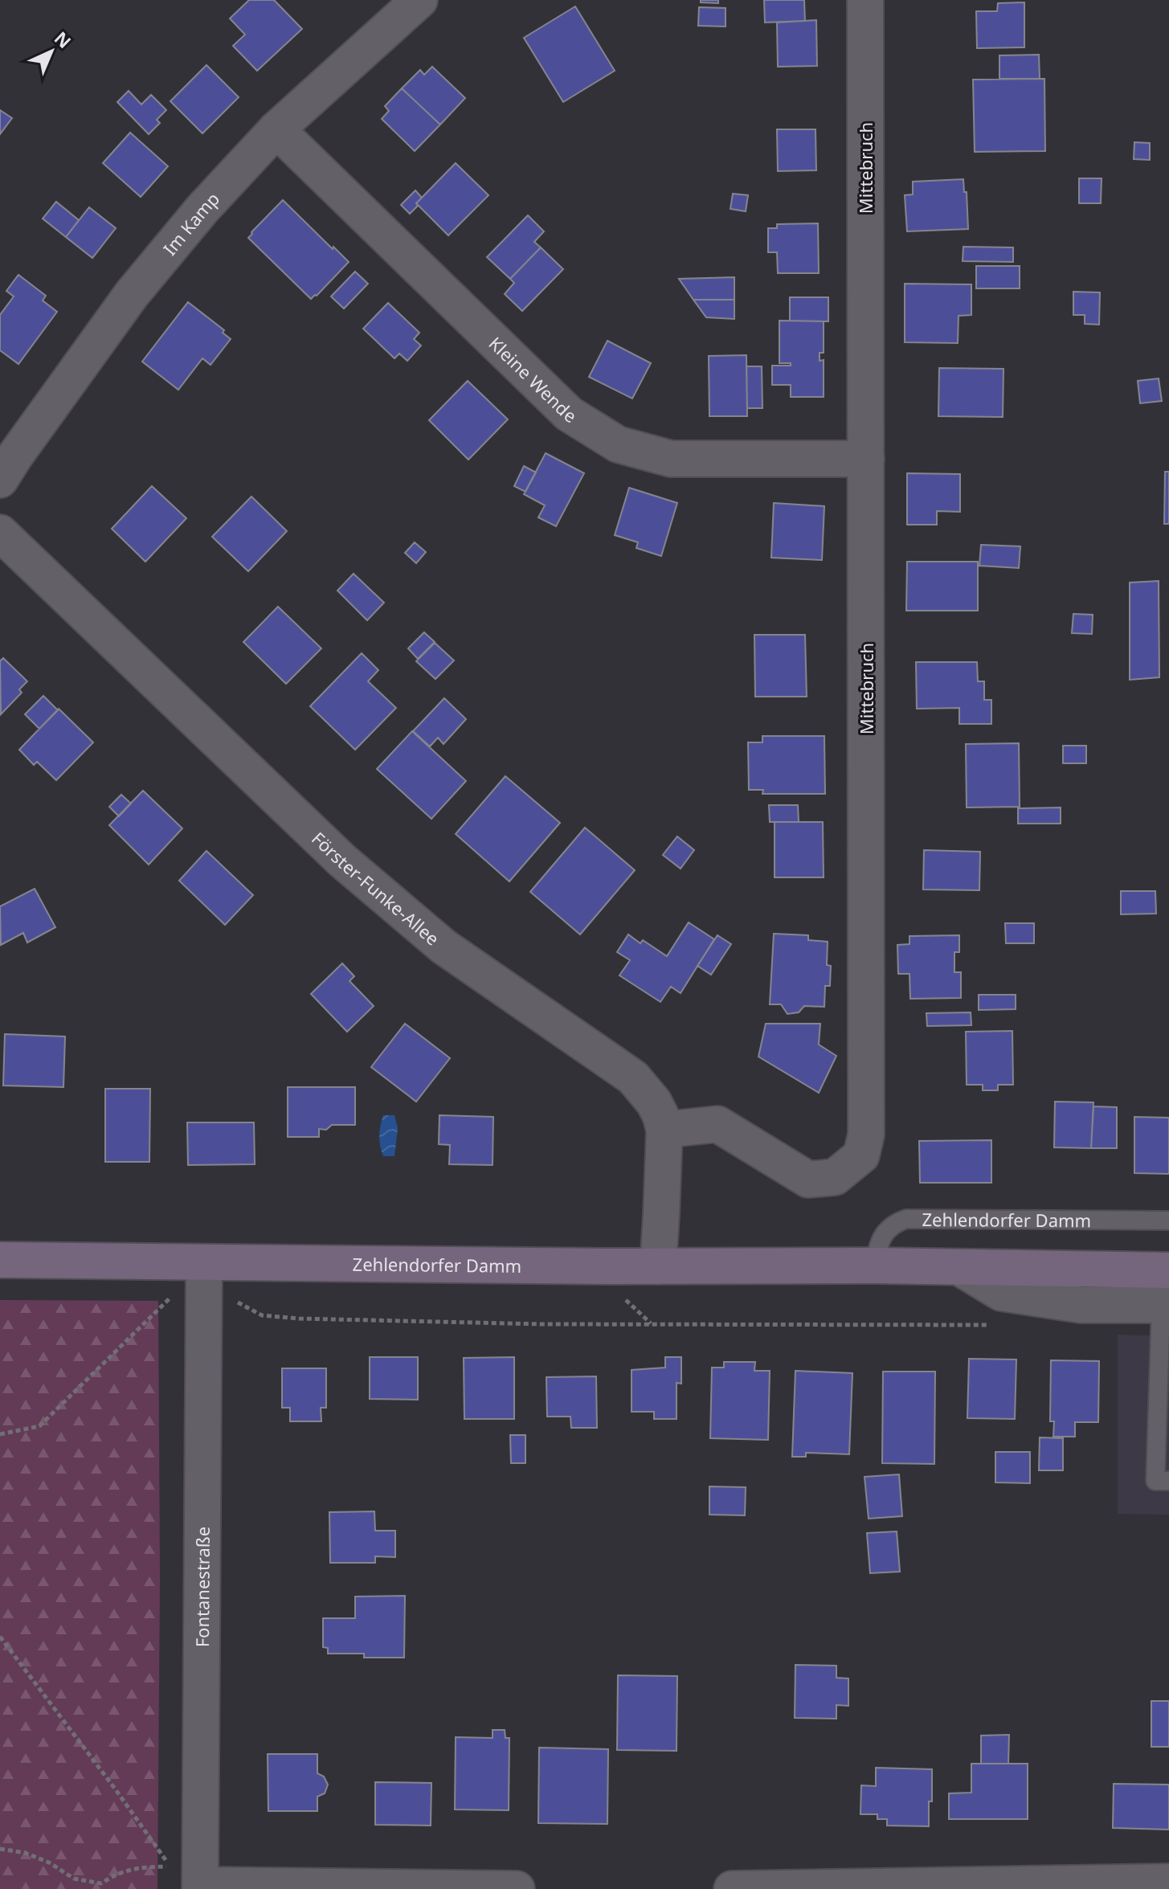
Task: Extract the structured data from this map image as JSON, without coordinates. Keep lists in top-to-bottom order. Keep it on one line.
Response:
{"streets":{"main road":["Zehlendorfer Damm"],"street":["Mittebruch","Im Kamp","Kleine Wende","Förster-Funke-Allee","Fontanestraße"]},"crossings":[["Mittebruch","Kleine Wende"],["Mittebruch","Förster-Funke-Allee"],["Im Kamp","Kleine Wende"],["Förster-Funke-Allee","Zehlendorfer Damm"],["Zehlendorfer Damm","Fontanestraße"]],"north":"top right"}
